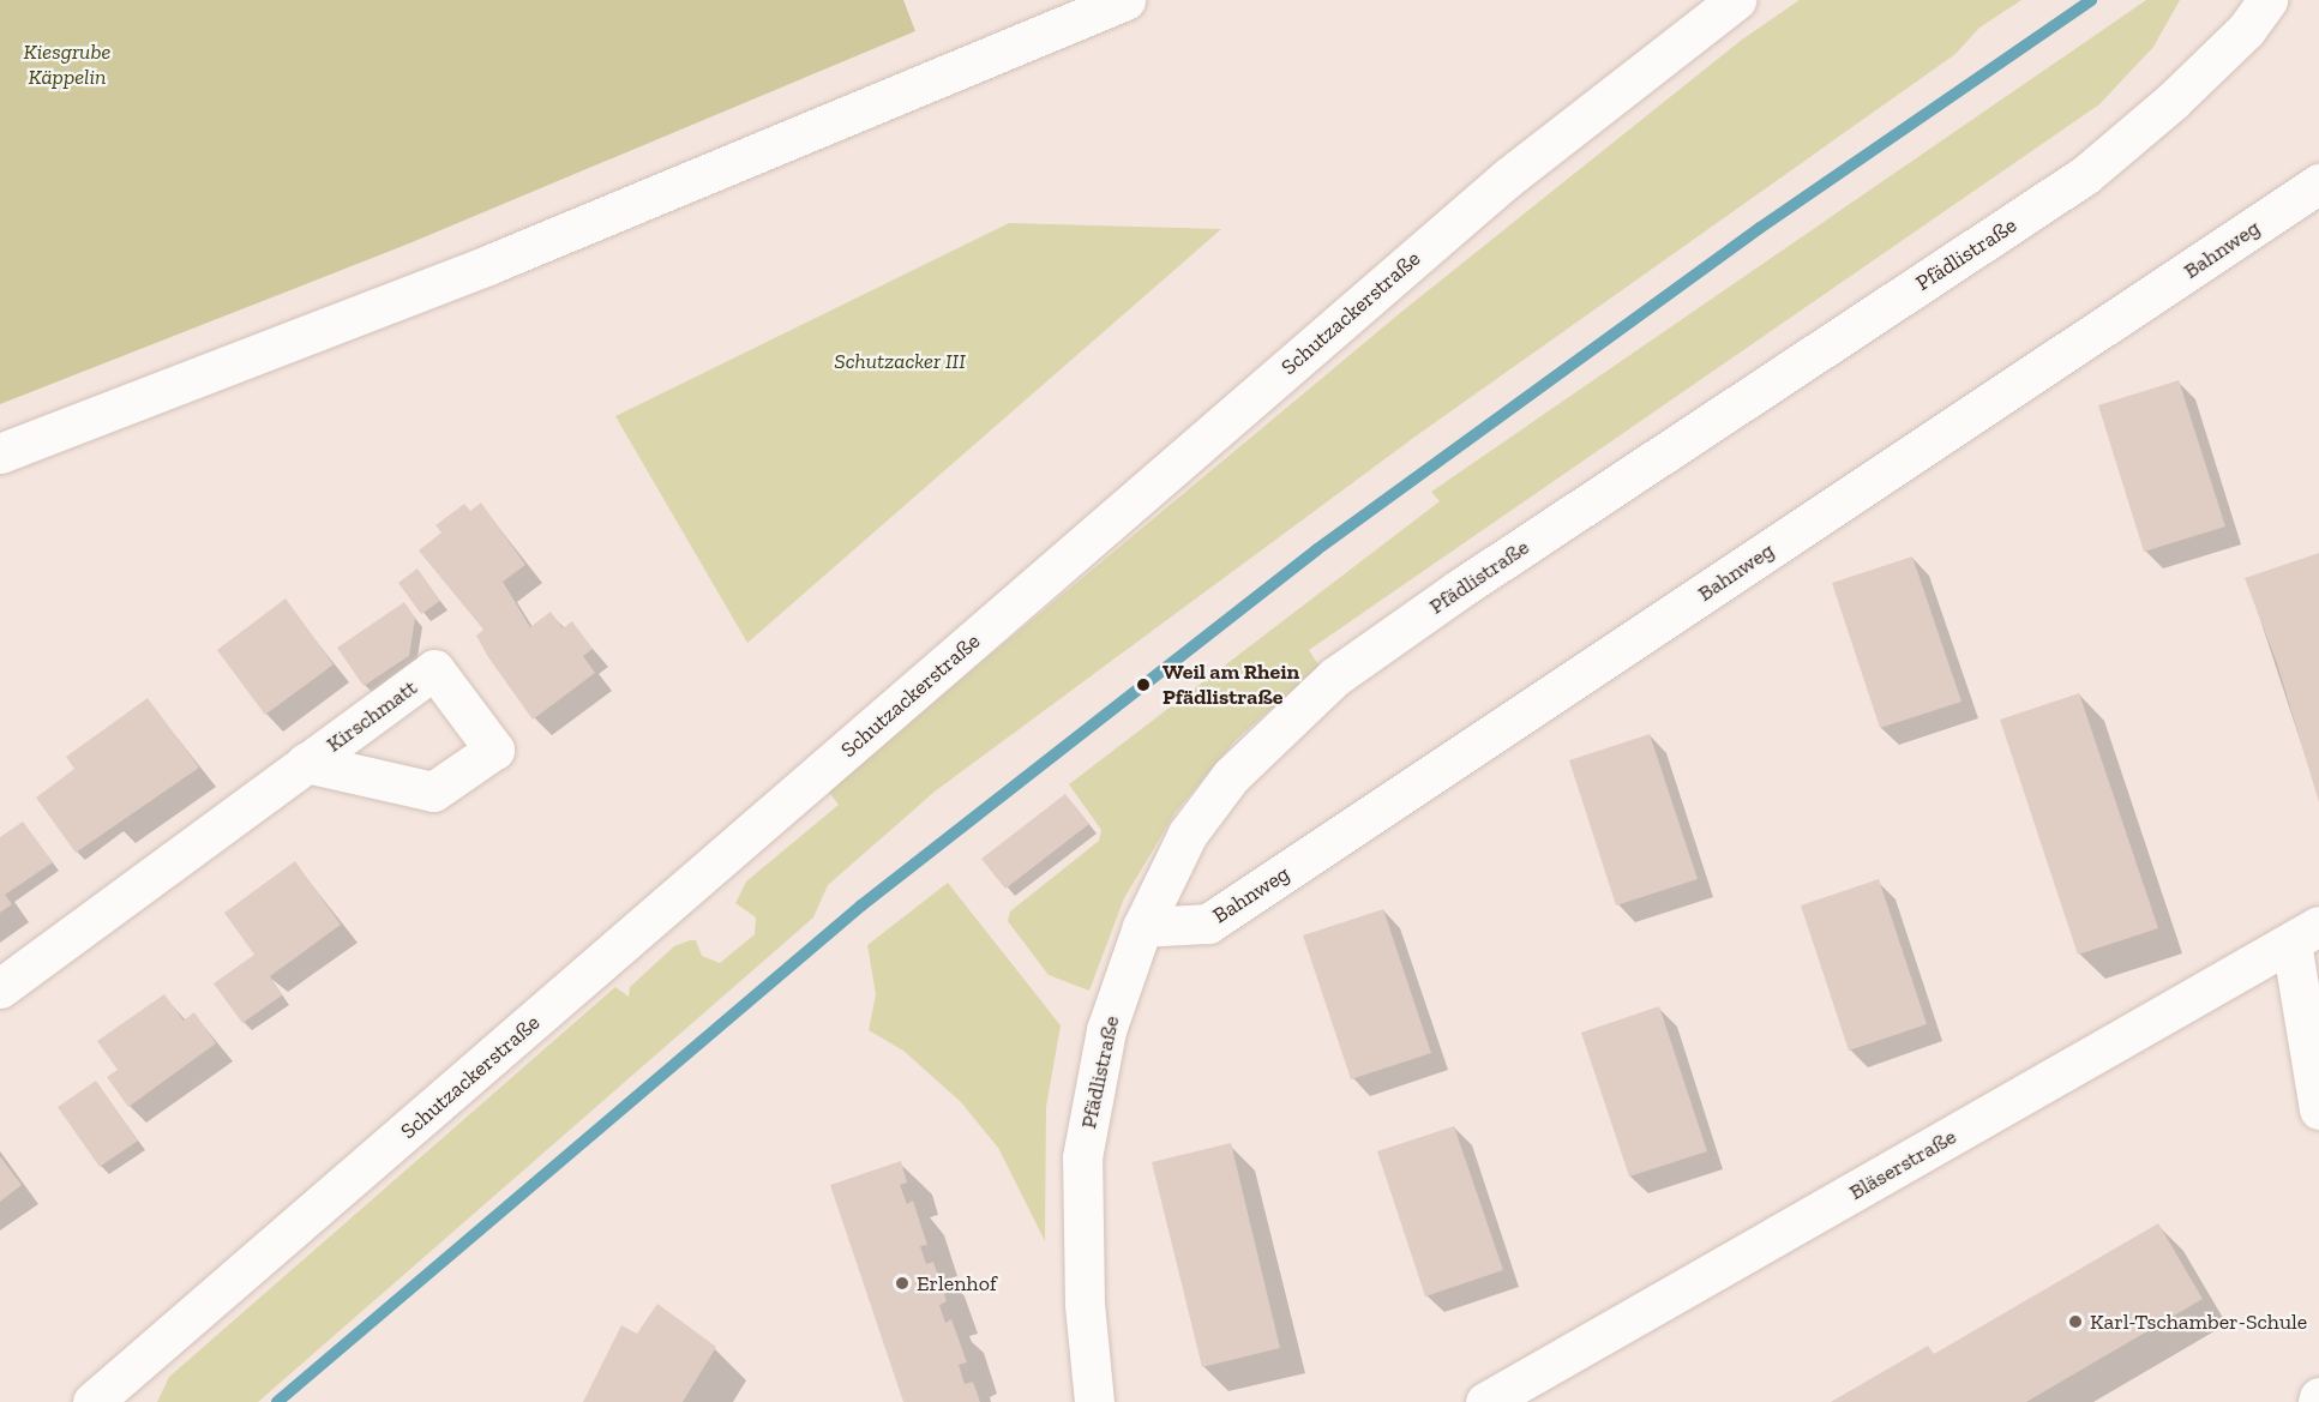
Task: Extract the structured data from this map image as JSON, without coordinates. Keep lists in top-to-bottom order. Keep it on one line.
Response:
{"streets":{"street":["Bahnweg","Pfädlistraße","Schutzackerstraße","Kirschmatt","Bläserstraße"]},"crossings":[["Bahnweg","Pfädlistraße"]],"parks":["Kiesgrube Käppelin","Schutzacker III"],"places":["Weil am Rhein Pfädlistraße","Erlenhof","Karl-Tschamber-Schule"]}
